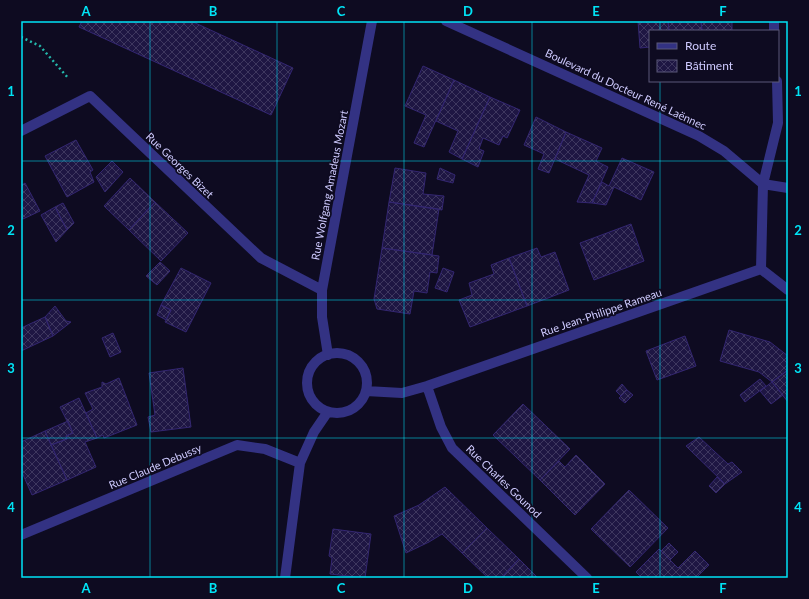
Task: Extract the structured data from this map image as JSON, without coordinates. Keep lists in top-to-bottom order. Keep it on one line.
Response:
{"streets":{"street":["Boulevard du Docteur René Laënnec","Rue Georges Bizet","Rue Wolfgang Amadeus Mozart","Rue Jean-Philippe Rameau","Rue Claude Debussy","Rue Charles Gounod"]},"crossings":[["Rue Georges Bizet","Rue Wolfgang Amadeus Mozart"],["Rue Wolfgang Amadeus Mozart","Rue Jean-Philippe Rameau"],["Rue Jean-Philippe Rameau","Rue Charles Gounod"]],"legend":["Route","Bâtiment"],"grid":{"columns":["A","B","C","D","E","F"],"rows":["1","2","3","4"]}}
